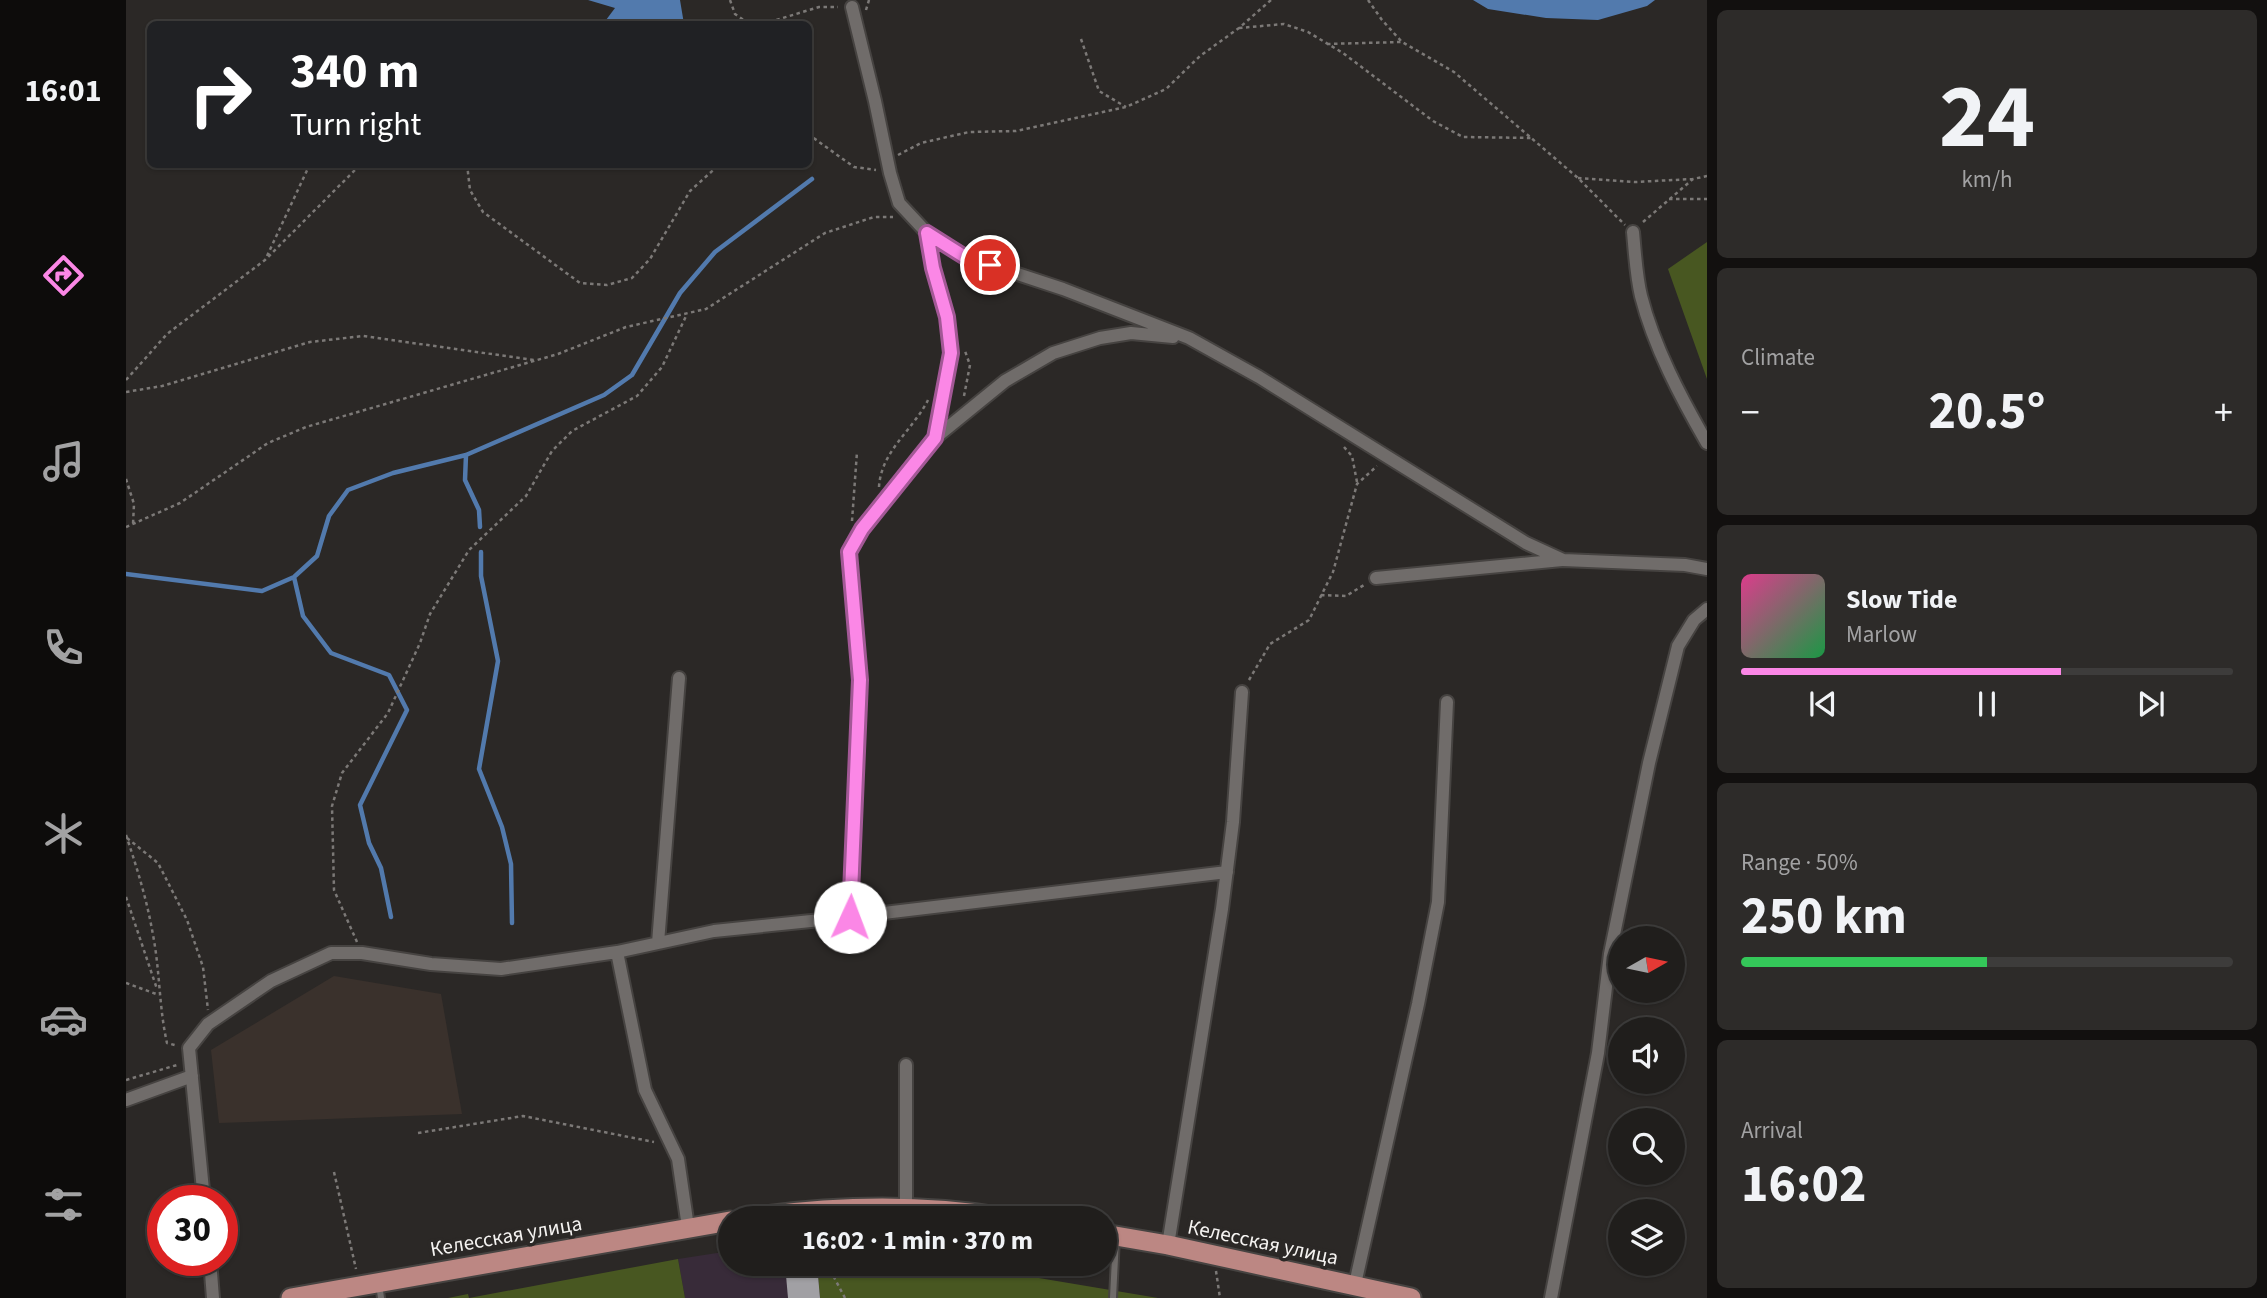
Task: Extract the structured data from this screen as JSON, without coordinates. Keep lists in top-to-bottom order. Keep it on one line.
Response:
{"streets":{"main road":["Келесская улица"]},"north":"right","page":{"tabs":"16:01","tile":[["24","km/h"],"Climate",["Range · 50%","250 km"],["Arrival","16:02"]],"turn":["340 m","Turn right"],"heat":["−","20.5°","+"],"song":["Slow Tide","Marlow"],"limit":"30","trip":"16:02 · 1 min · 370 m"}}
